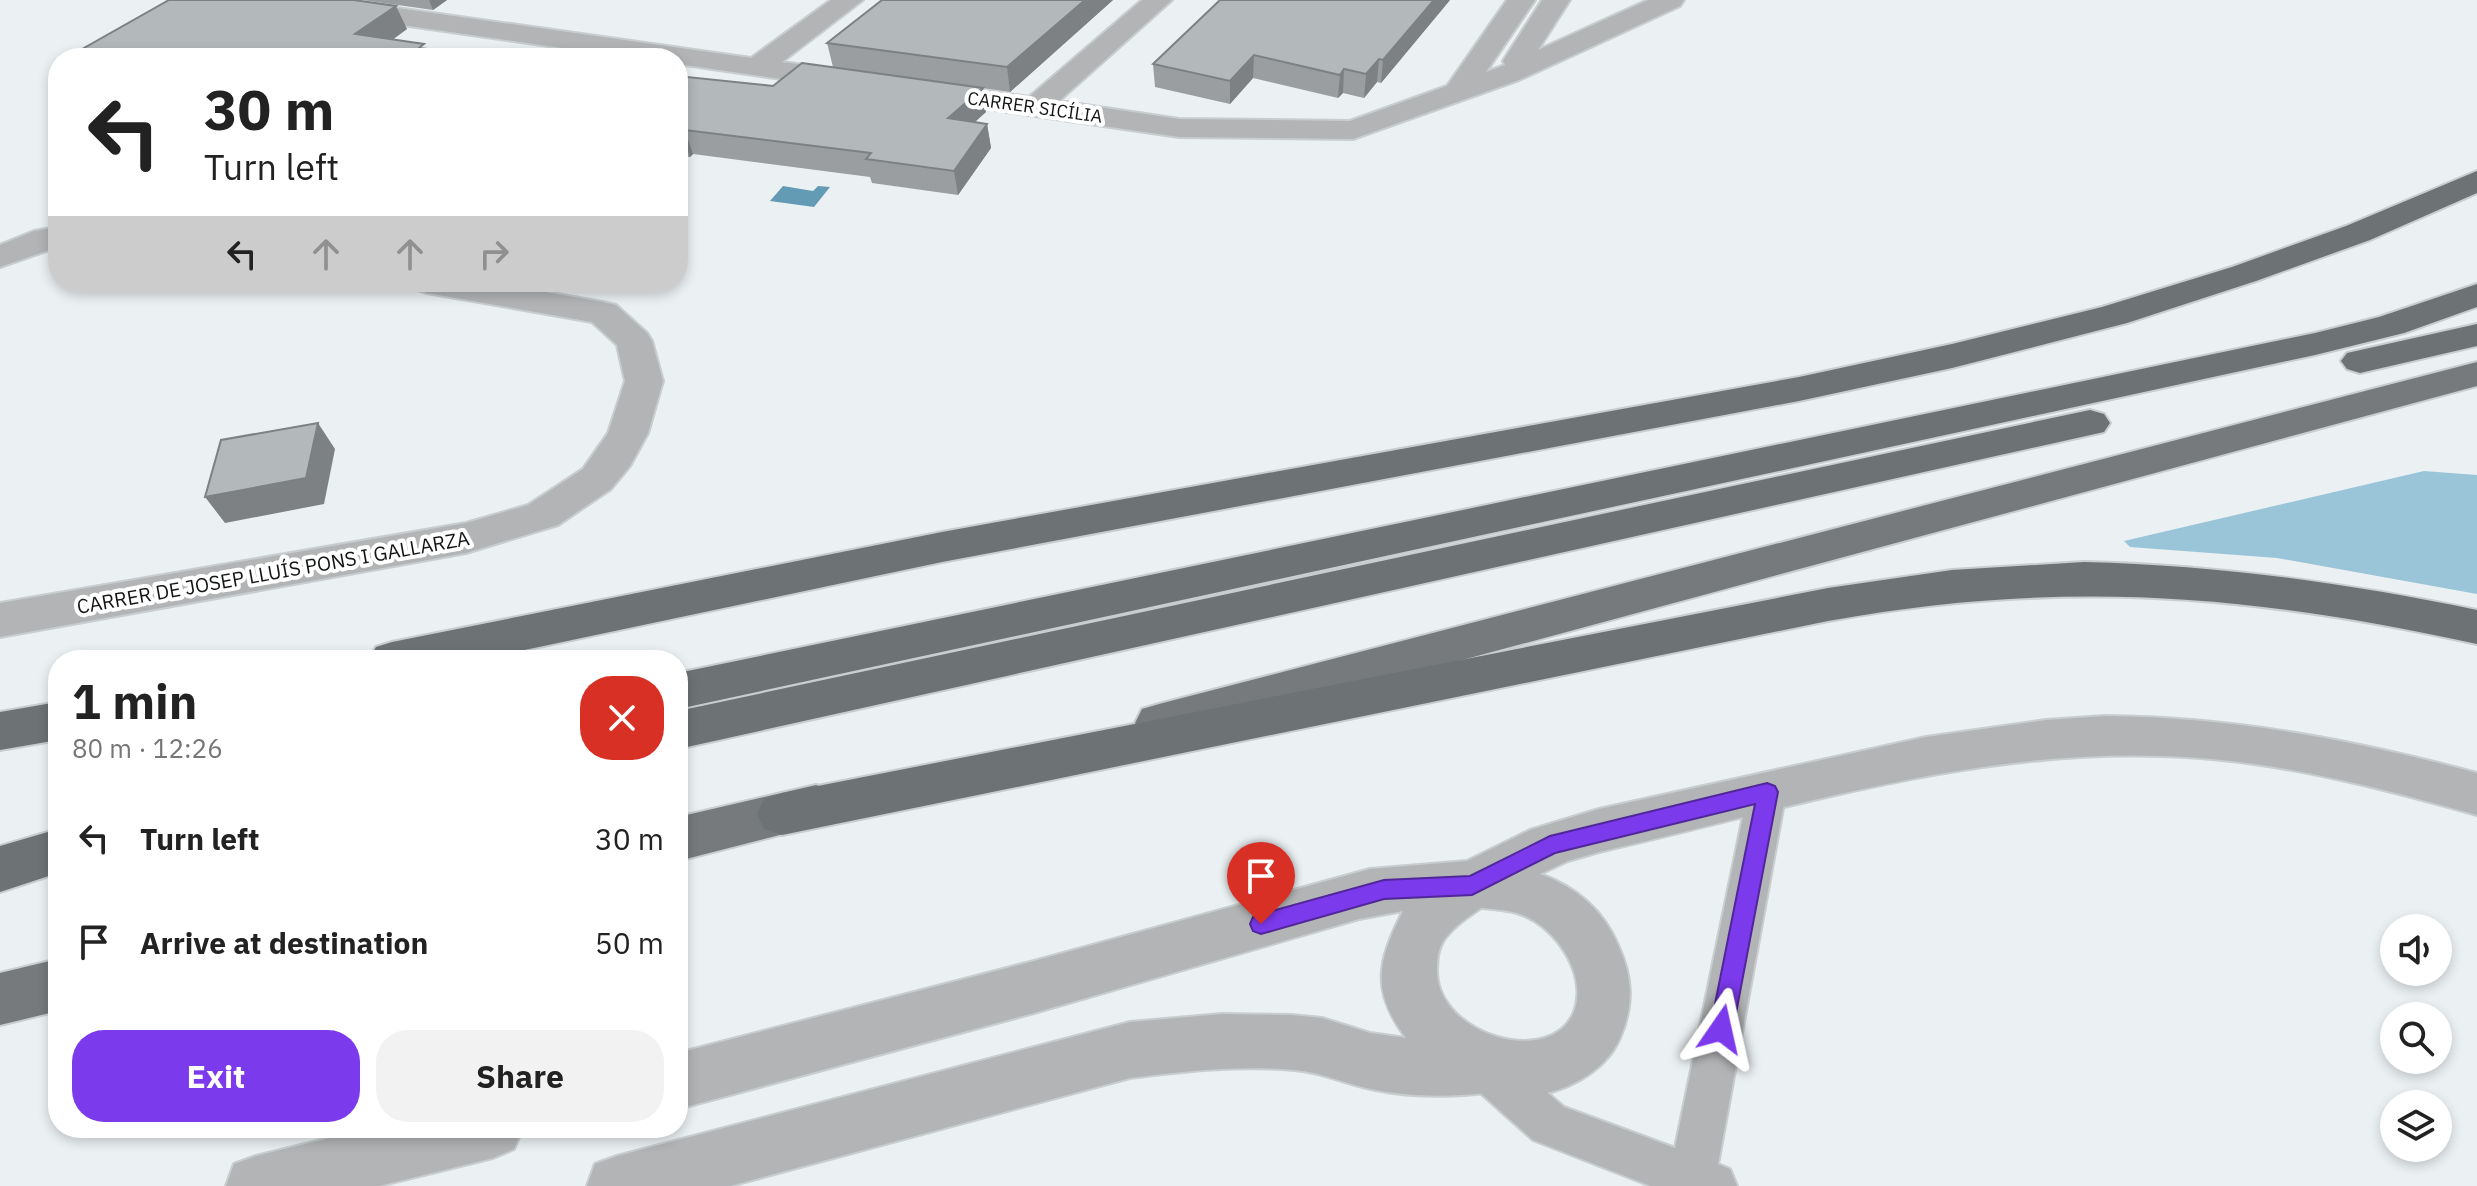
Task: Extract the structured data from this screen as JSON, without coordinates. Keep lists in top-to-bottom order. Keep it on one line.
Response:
{"streets":{"street":["CARRER SICÍLIA","CARRER DE JOSEP LLUÍS PONS I GALLARZA"]},"page":{"turn":["30 m","Turn left"],"heading":["1 min","80 m · 12:26"],"list":[{"name":"Turn left","value":"30 m"},{"name":"Arrive at destination","value":"50 m"}],"buttons":["Exit","Share"]}}
